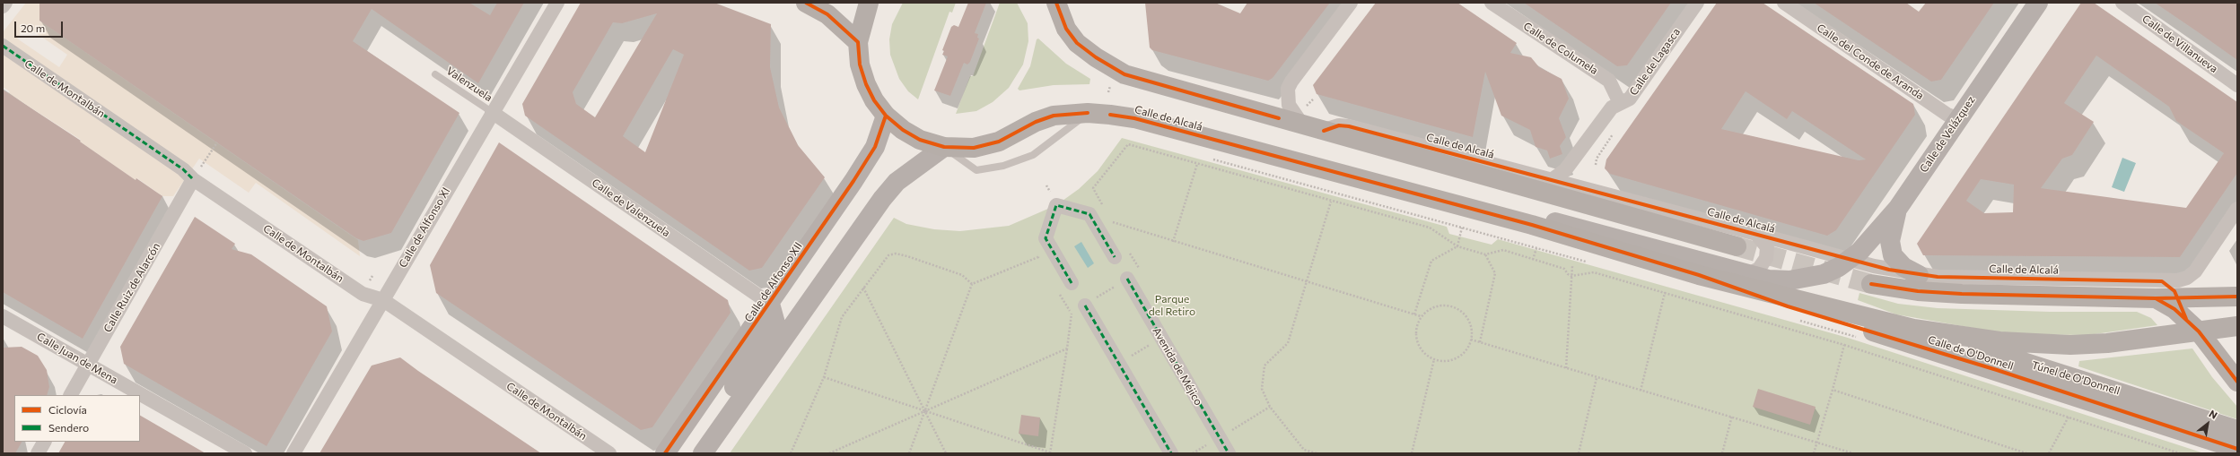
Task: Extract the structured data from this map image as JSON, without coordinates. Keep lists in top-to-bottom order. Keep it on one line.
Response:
{"streets":{"main road":["Calle de Alcalá","Calle de Velázquez","Calle de Alfonso XII","Calle de O'Donnell","Túnel de O'Donnell"],"street":["Calle de Villanueva","Calle de Columela","Calle de Lagasca","Calle del Conde de Aranda","Calle de Montalbán","Calle de Valenzuela","Calle de Alfonso XI","Calle Ruiz de Alarcón","Calle Juan de Mena","Avenida de Méjico"],"lane":["Valenzuela"]},"crossings":[["Calle de Columela","Calle de Lagasca"],["Calle de Lagasca","Calle de Alcalá"],["Calle del Conde de Aranda","Calle de Velázquez"],["Valenzuela","Calle de Valenzuela"],["Valenzuela","Calle de Alfonso XI"],["Calle de Montalbán","Calle de Alfonso XI"],["Calle de Montalbán","Calle Ruiz de Alarcón"],["Calle de Alcalá","Calle de Velázquez"],["Calle de Alcalá","Calle de Alfonso XII"],["Calle de Alcalá","Calle de O'Donnell"],["Calle de Alcalá","Túnel de O'Donnell"],["Calle de Valenzuela","Calle de Alfonso XI"],["Calle de Valenzuela","Calle de Alfonso XII"],["Calle Ruiz de Alarcón","Calle Juan de Mena"]],"parks":["Parque del Retiro"],"legend":["Ciclovía","Sendero"],"scale_bar":"20 m","north":"top right"}
